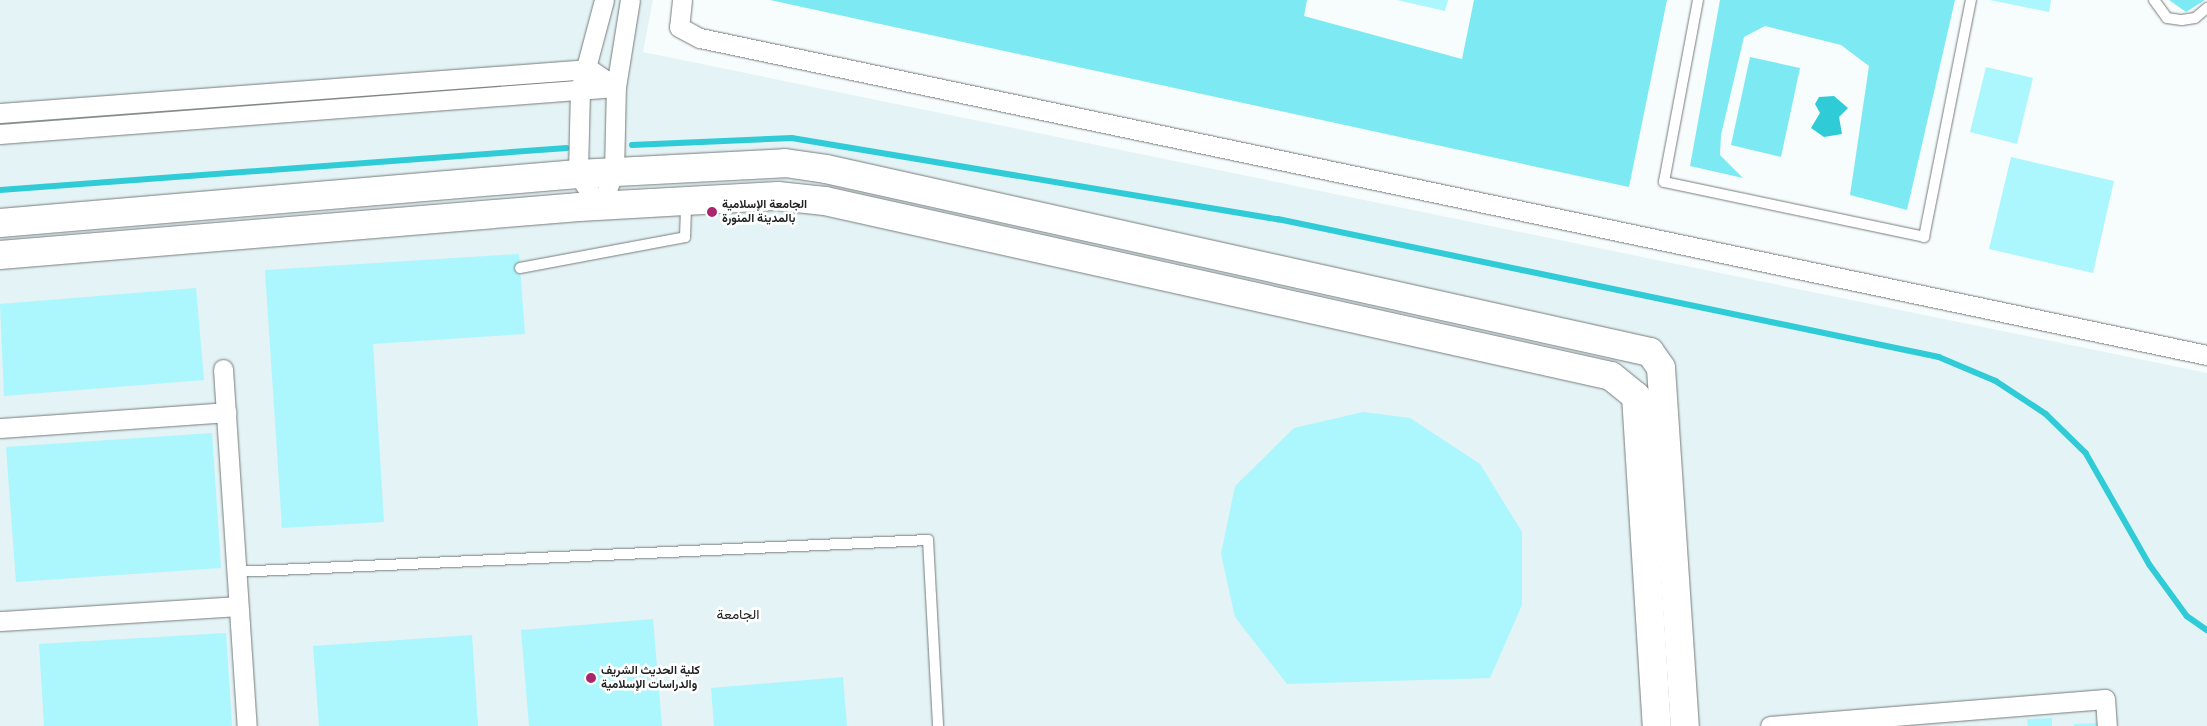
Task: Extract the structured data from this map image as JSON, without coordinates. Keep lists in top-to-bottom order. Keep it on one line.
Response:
{"districts":["الجامعة"],"places":["الجامعة الإسلامية بالمدينة المنورة","كلية الحديث الشريف والدراسات الإسلامية"]}
